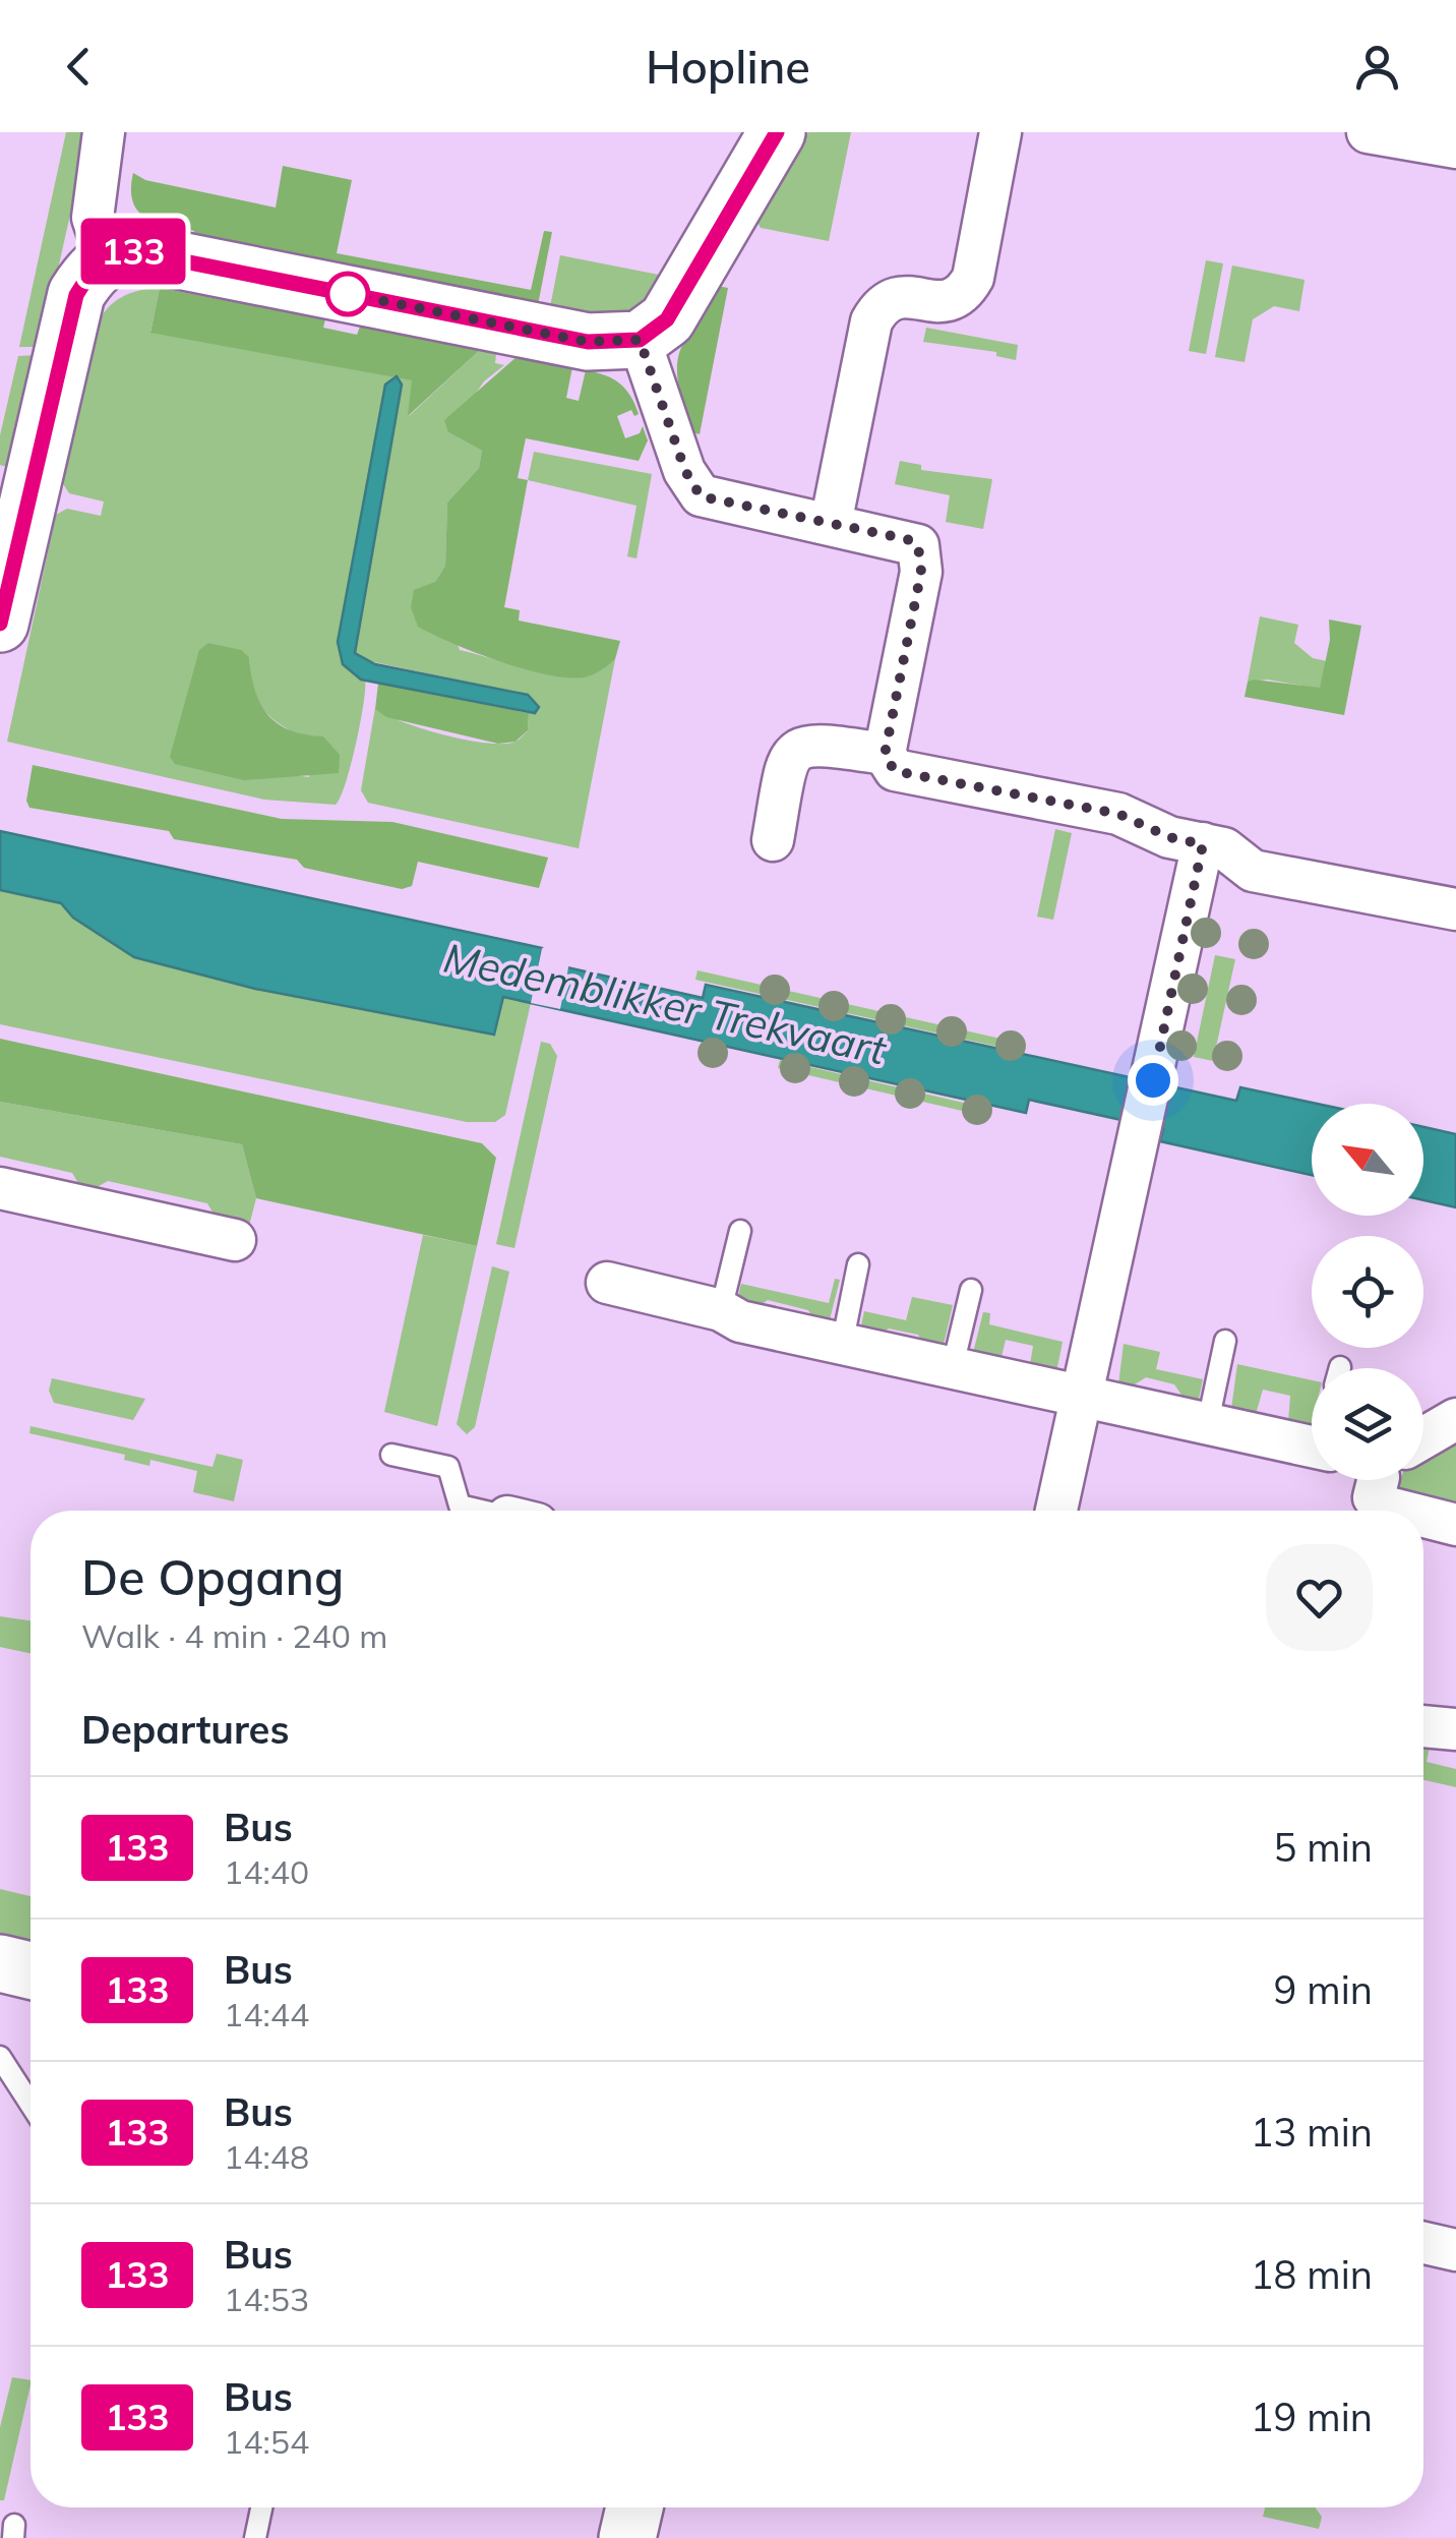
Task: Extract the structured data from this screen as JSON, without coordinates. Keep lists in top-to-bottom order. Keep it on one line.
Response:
{"water":["Medemblikker Trekvaart"],"lines":["bus line 133"],"north":"top left","page":{"header":"Hopline","on_map":"133","heading":[["De Opgang","Walk · 4 min · 240 m"],"Departures"],"list":[{"mark":"133","name":"Bus","note":"14:40","value":"5 min"},{"mark":"133","name":"Bus","note":"14:44","value":"9 min"},{"mark":"133","name":"Bus","note":"14:48","value":"13 min"},{"mark":"133","name":"Bus","note":"14:53","value":"18 min"},{"mark":"133","name":"Bus","note":"14:54","value":"19 min"}]}}
